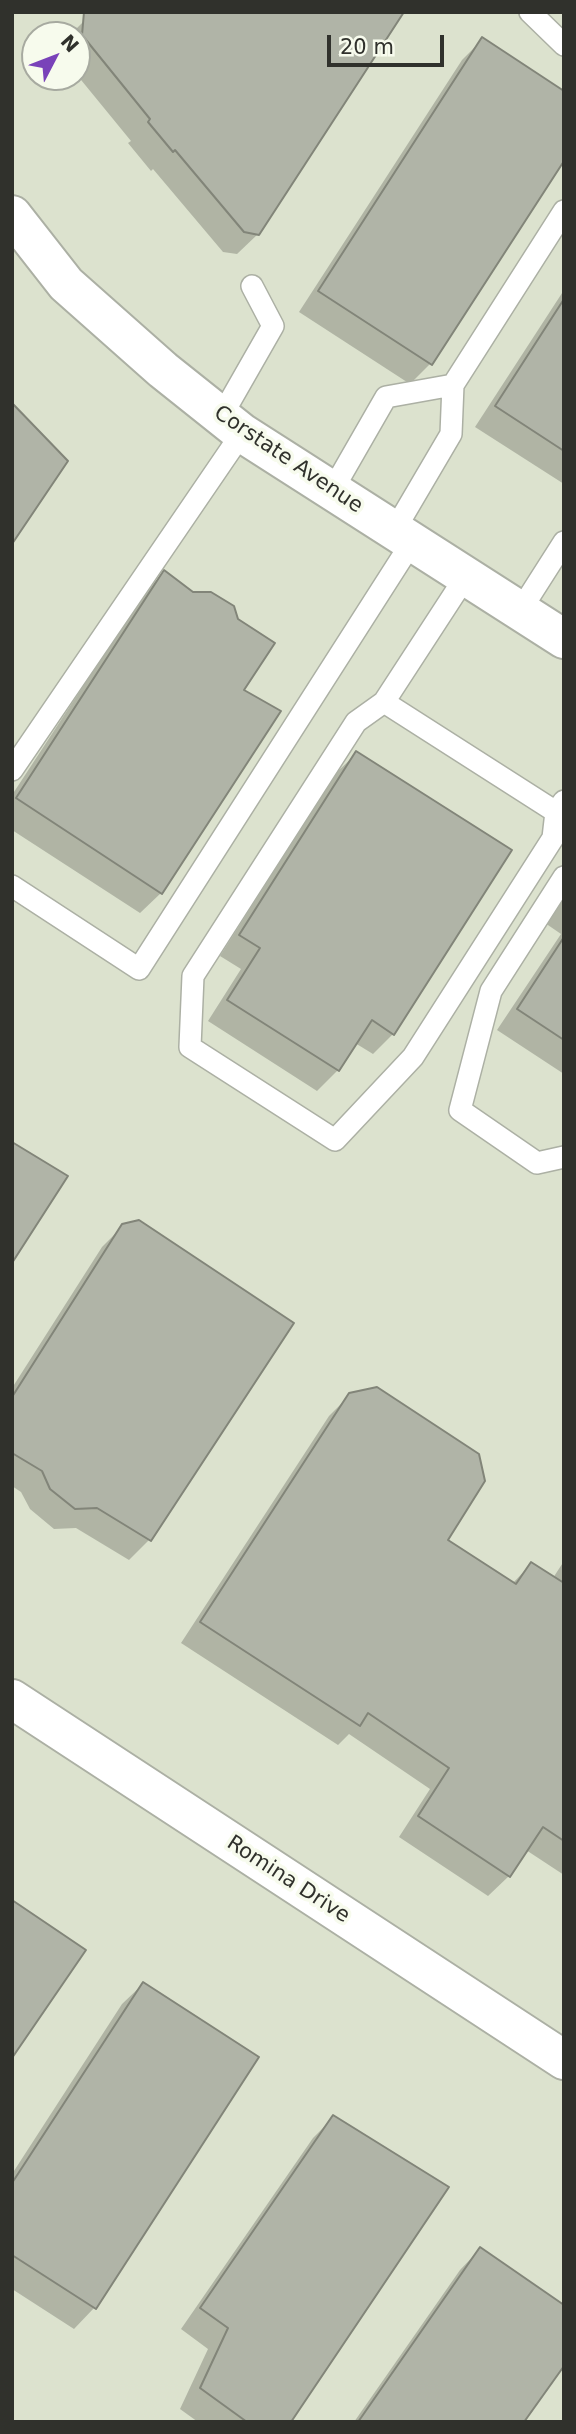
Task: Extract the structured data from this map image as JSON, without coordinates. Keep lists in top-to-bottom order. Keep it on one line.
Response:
{"streets":{"street":["Corstate Avenue","Romina Drive"]},"scale_bar":"20 m","north":"top right"}
